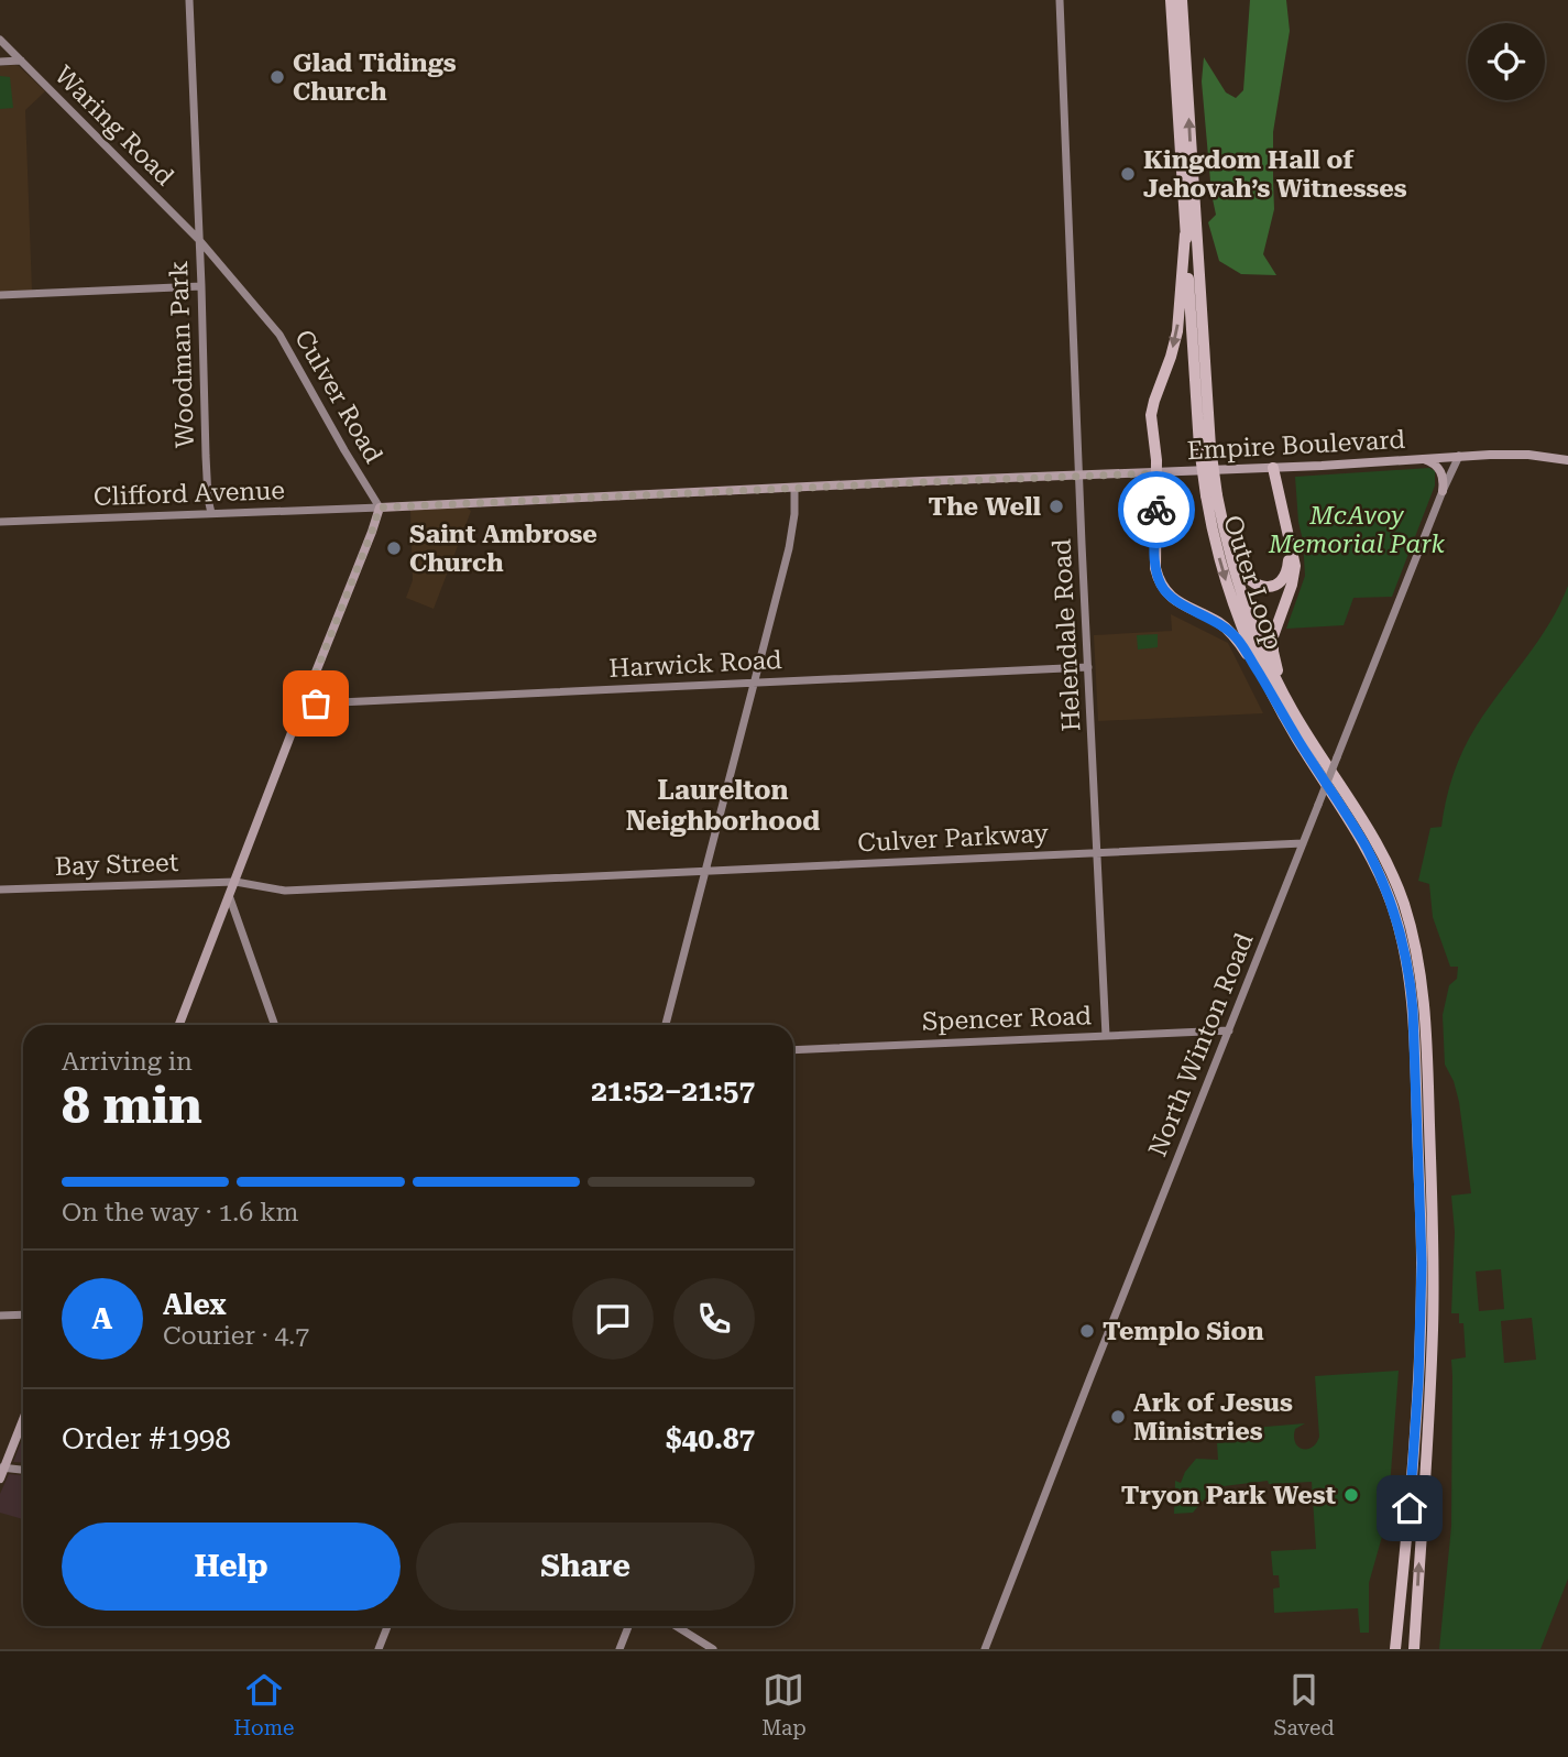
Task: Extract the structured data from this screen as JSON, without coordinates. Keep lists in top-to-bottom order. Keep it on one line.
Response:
{"streets":{"highway":["Outer Loop"],"main road":["Empire Boulevard"],"street":["Waring Road","Woodman Park","Culver Road","Clifford Avenue","Helendale Road","Harwick Road","Culver Parkway","Bay Street","Spencer Road","North Winton Road"]},"crossings":[["Waring Road","Woodman Park"],["Waring Road","Culver Road"],["Woodman Park","Culver Road"],["Woodman Park","Clifford Avenue"],["Culver Road","Empire Boulevard"],["Culver Road","Clifford Avenue"],["Empire Boulevard","Clifford Avenue"],["Empire Boulevard","Helendale Road"],["Empire Boulevard","North Winton Road"],["Helendale Road","Harwick Road"],["Helendale Road","Culver Parkway"],["Helendale Road","Spencer Road"],["Culver Parkway","Bay Street"],["Culver Parkway","North Winton Road"],["Spencer Road","North Winton Road"]],"districts":["Laurelton Neighborhood"],"parks":["McAvoy Memorial Park"],"places":["Glad Tidings Church","Kingdom Hall of Jehovah’s Witnesses","The Well","Saint Ambrose Church","Templo Sion","Ark of Jesus Ministries","Tryon Park West"],"page":{"heading":["8 min","Arriving in","21:52–21:57"],"panel":["Alex","Courier · 4.7","Order #1998","$40.87"],"bar":"On the way · 1.6 km","round":"A","buttons":["Help","Share"],"tabs":["Home","Map","Saved"]}}
